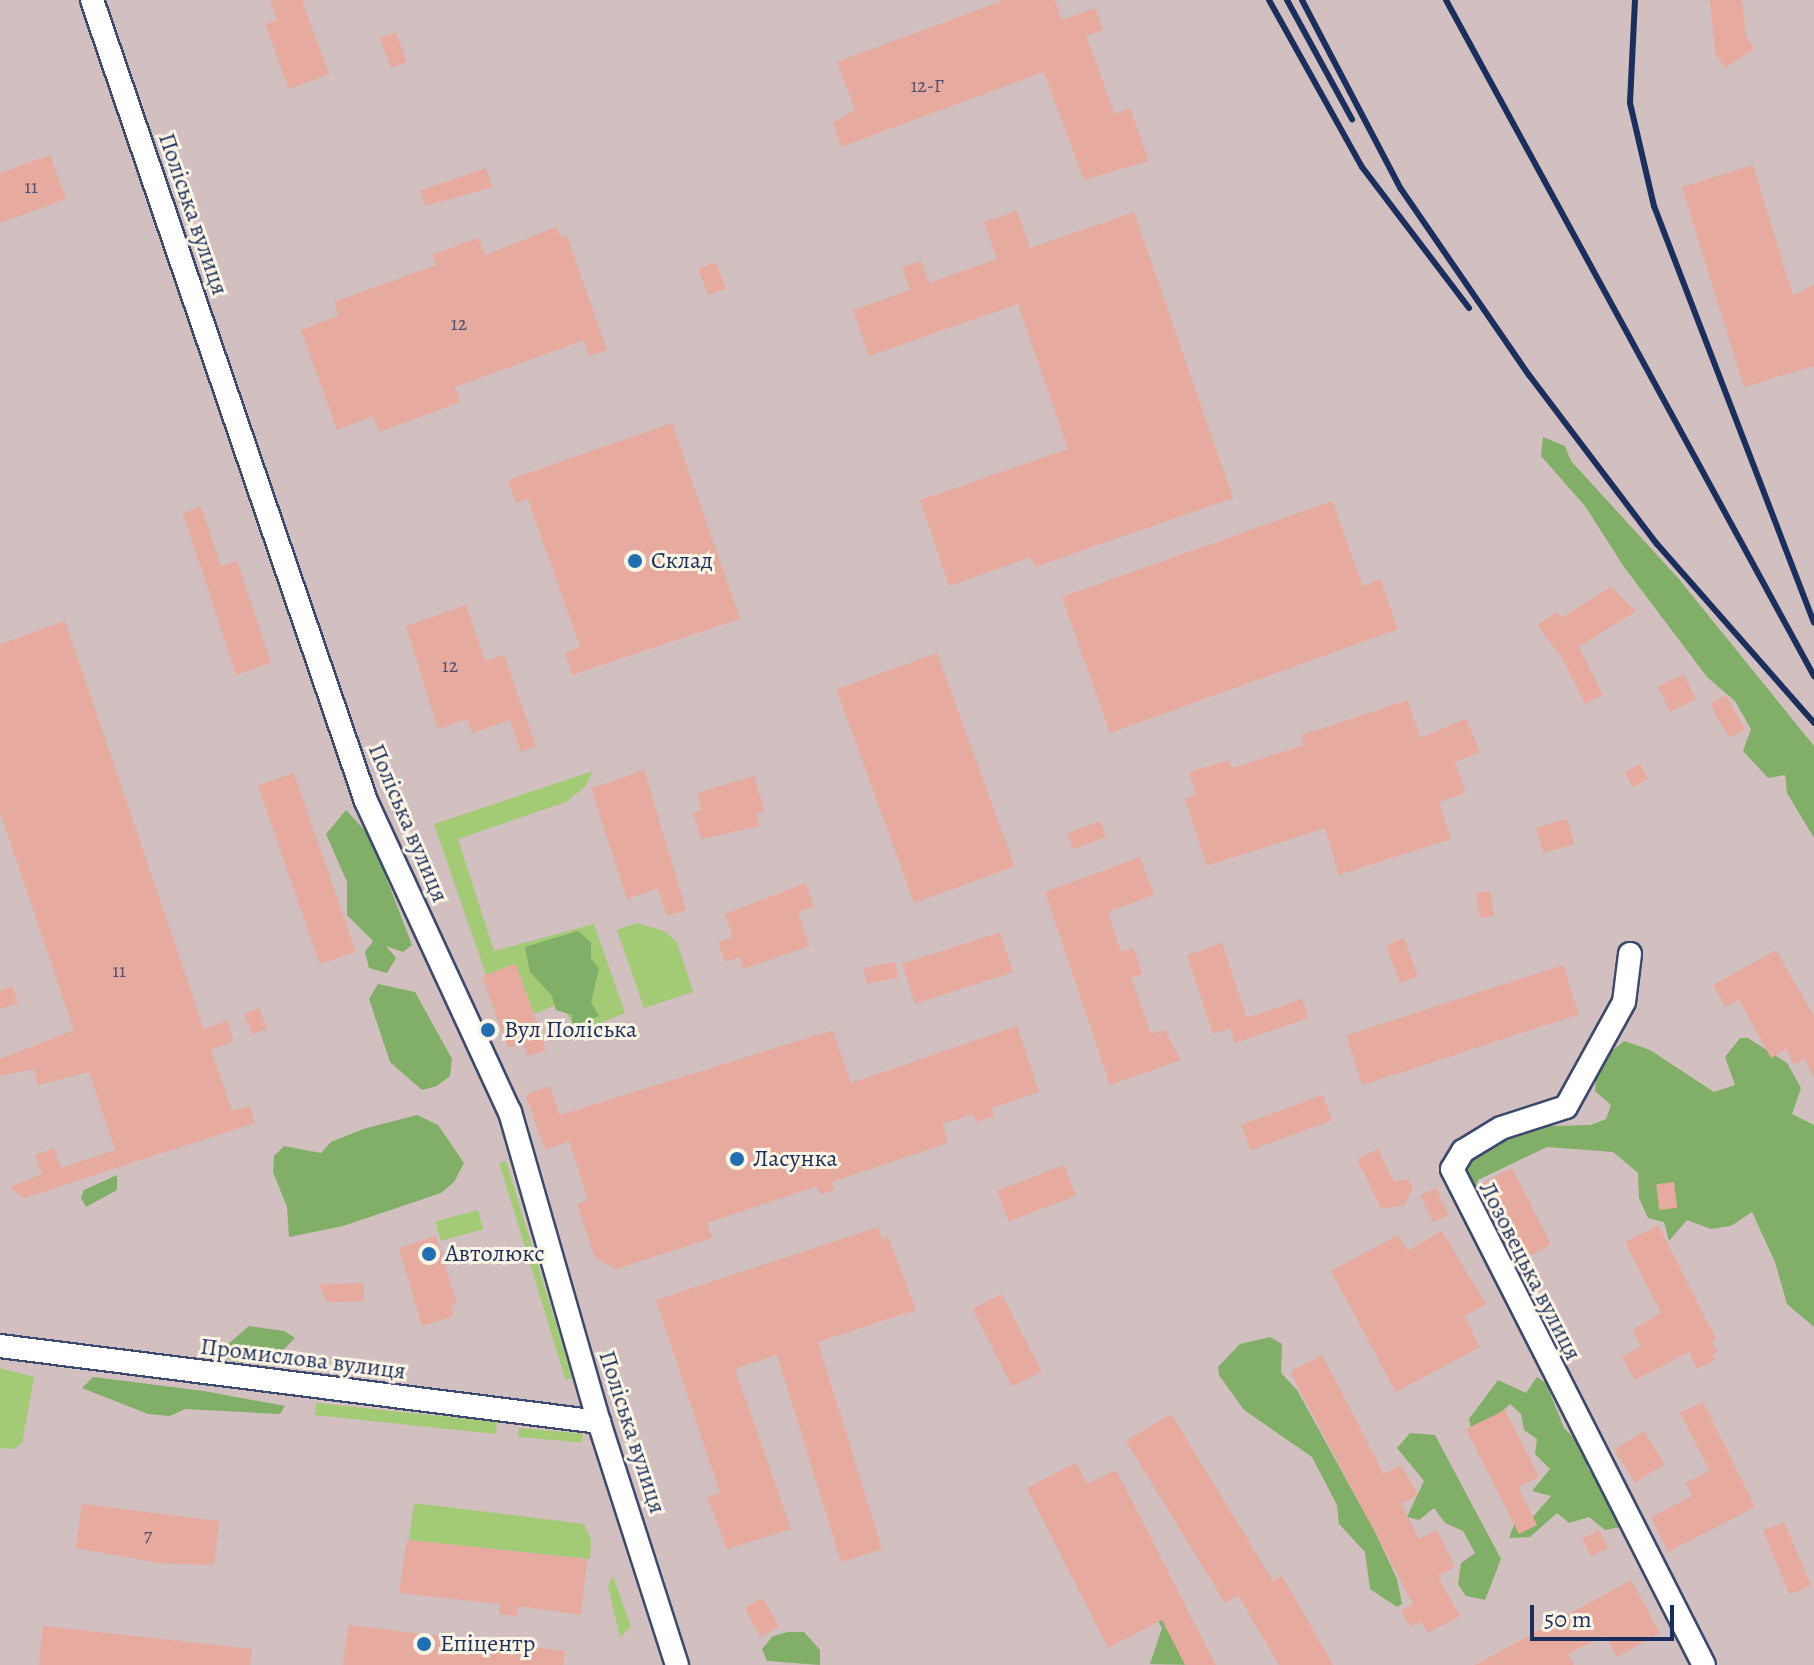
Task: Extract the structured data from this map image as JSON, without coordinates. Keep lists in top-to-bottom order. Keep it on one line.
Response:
{"streets":{"street":["Поліська вулиця","Лозовецька вулиця","Промислова вулиця"]},"crossings":[["Поліська вулиця","Промислова вулиця"]],"places":["Склад","Вул Поліська","Ласунка","Автолюкс","Епіцентр"],"house_numbers":["12-Г","11","12","12","11","7"],"scale_bar":"50 m"}
